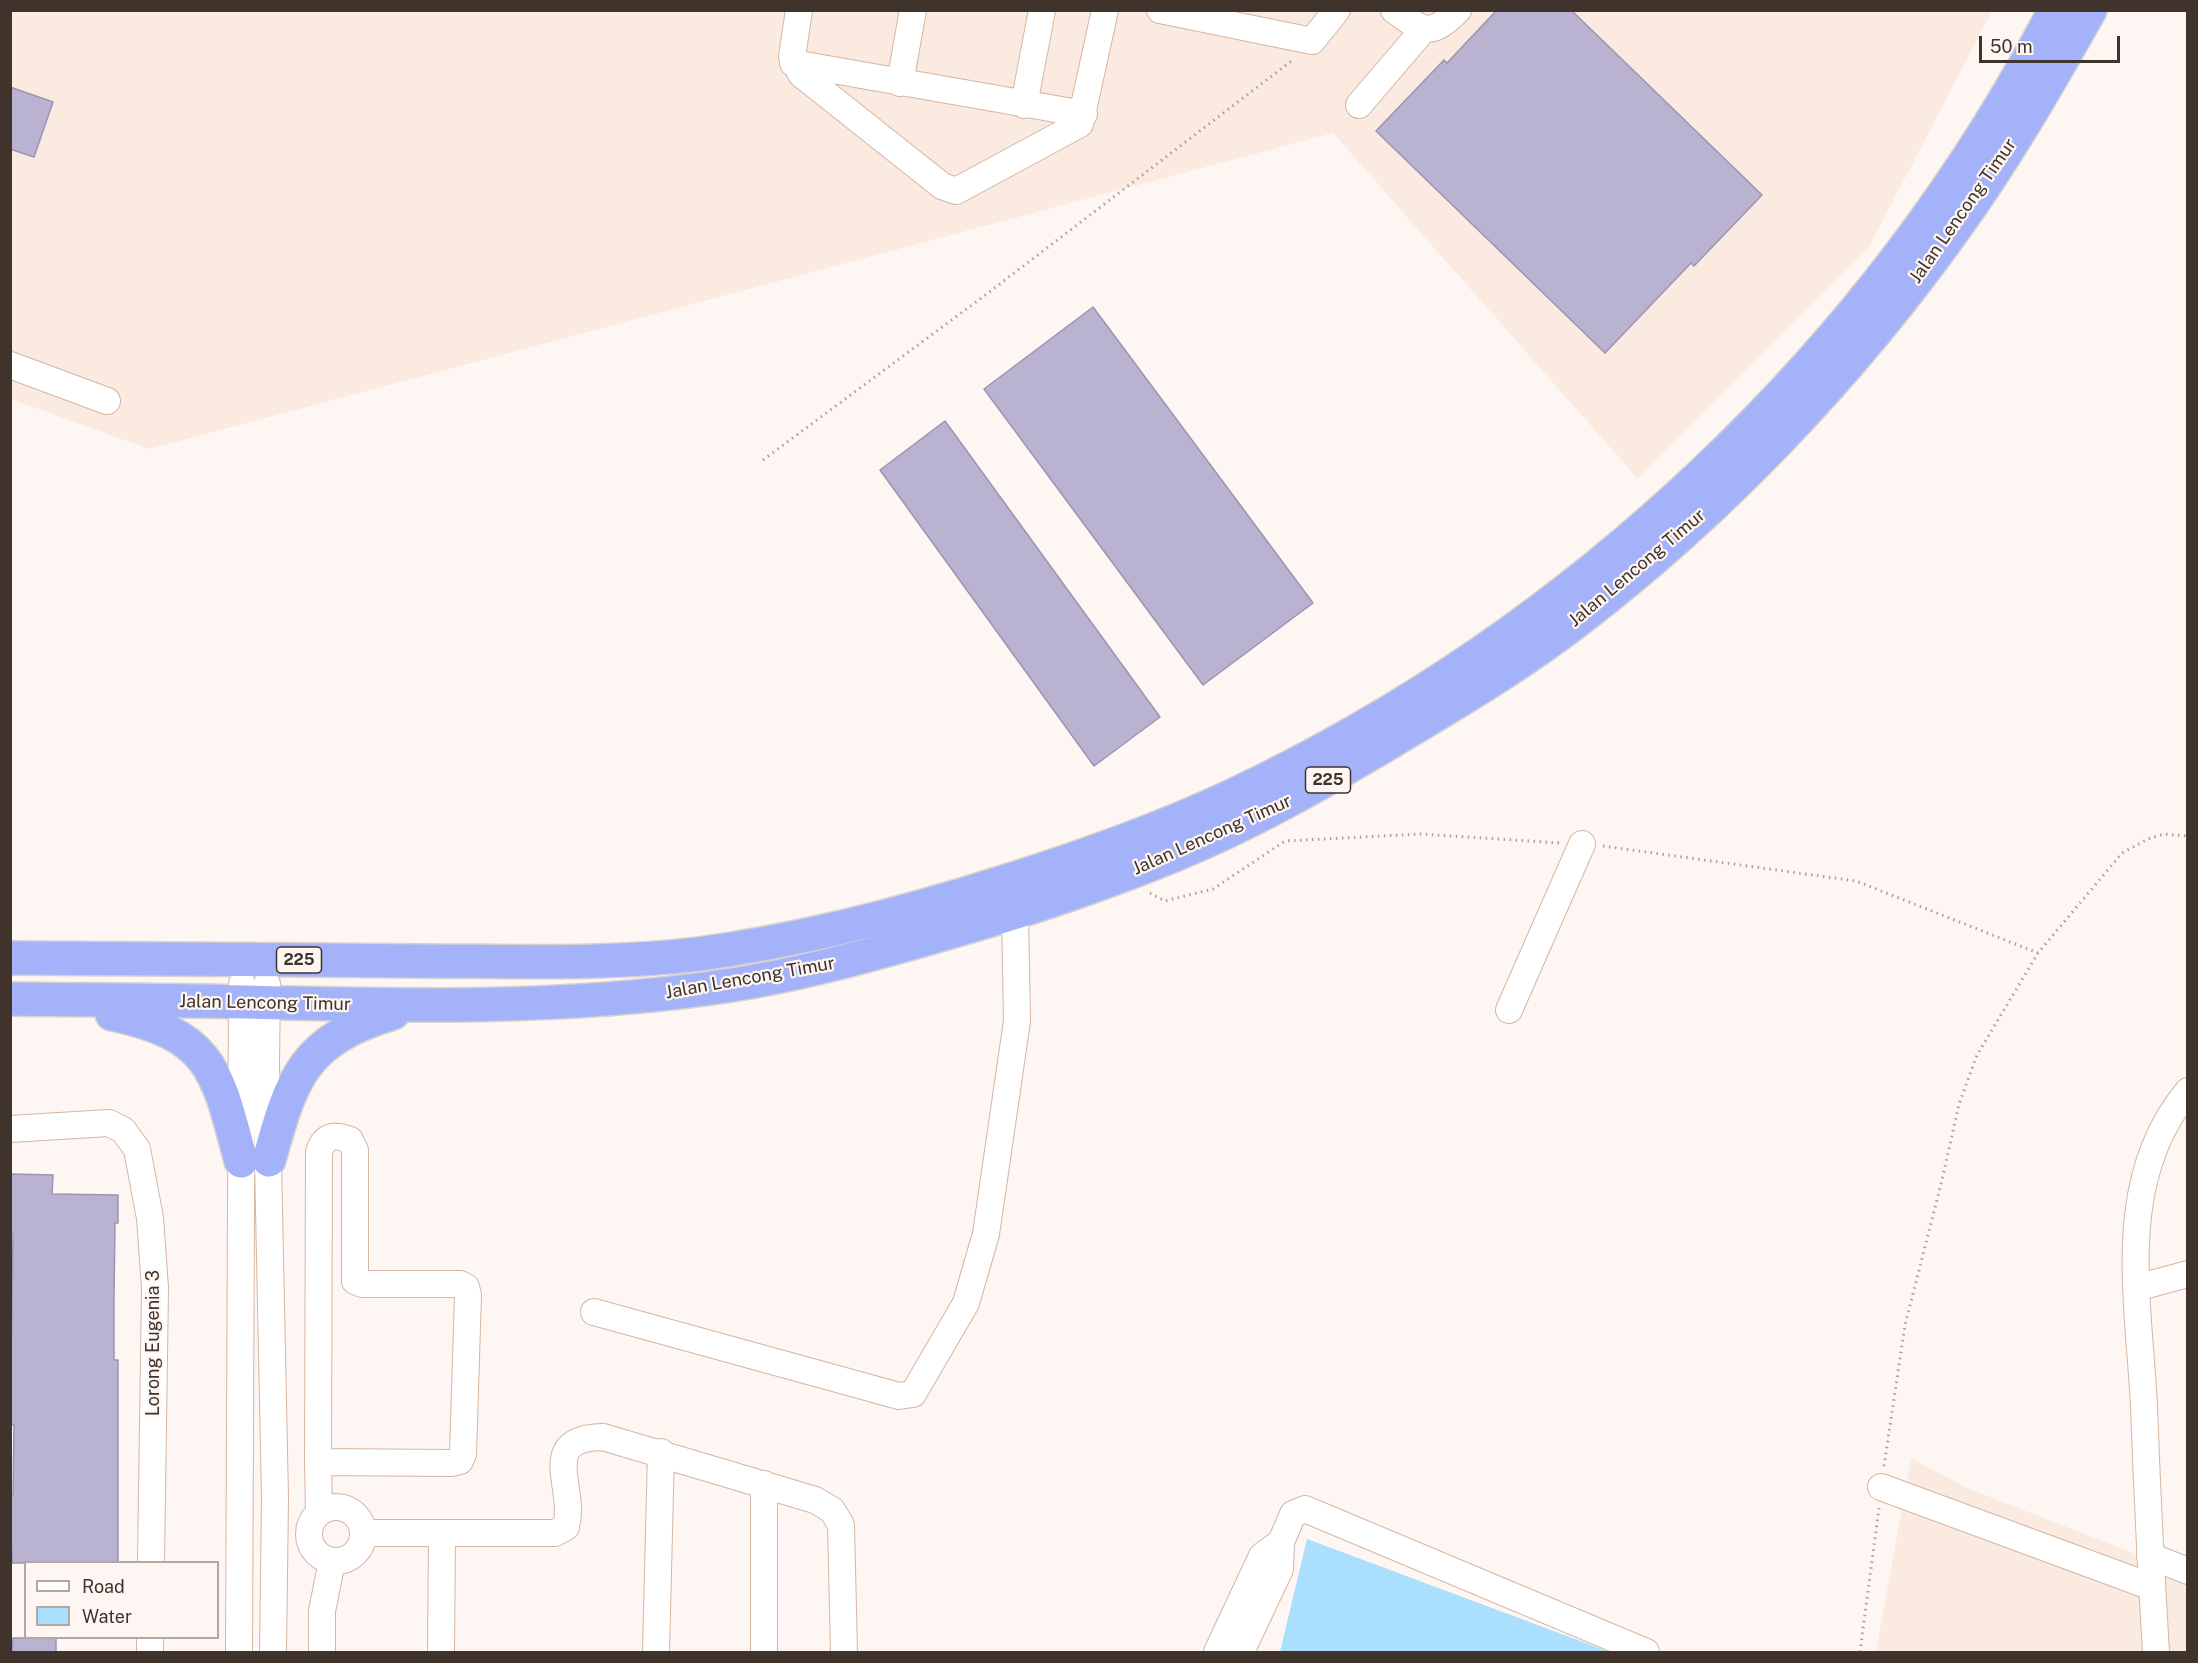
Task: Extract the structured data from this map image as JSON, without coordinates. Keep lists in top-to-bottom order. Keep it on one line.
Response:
{"streets":{"highway":["Jalan Lencong Timur","225"],"street":["Lorong Eugenia 3"]},"crossings":[["Jalan Lencong Timur","225"]],"legend":["Road","Water"],"scale_bar":"50 m"}
